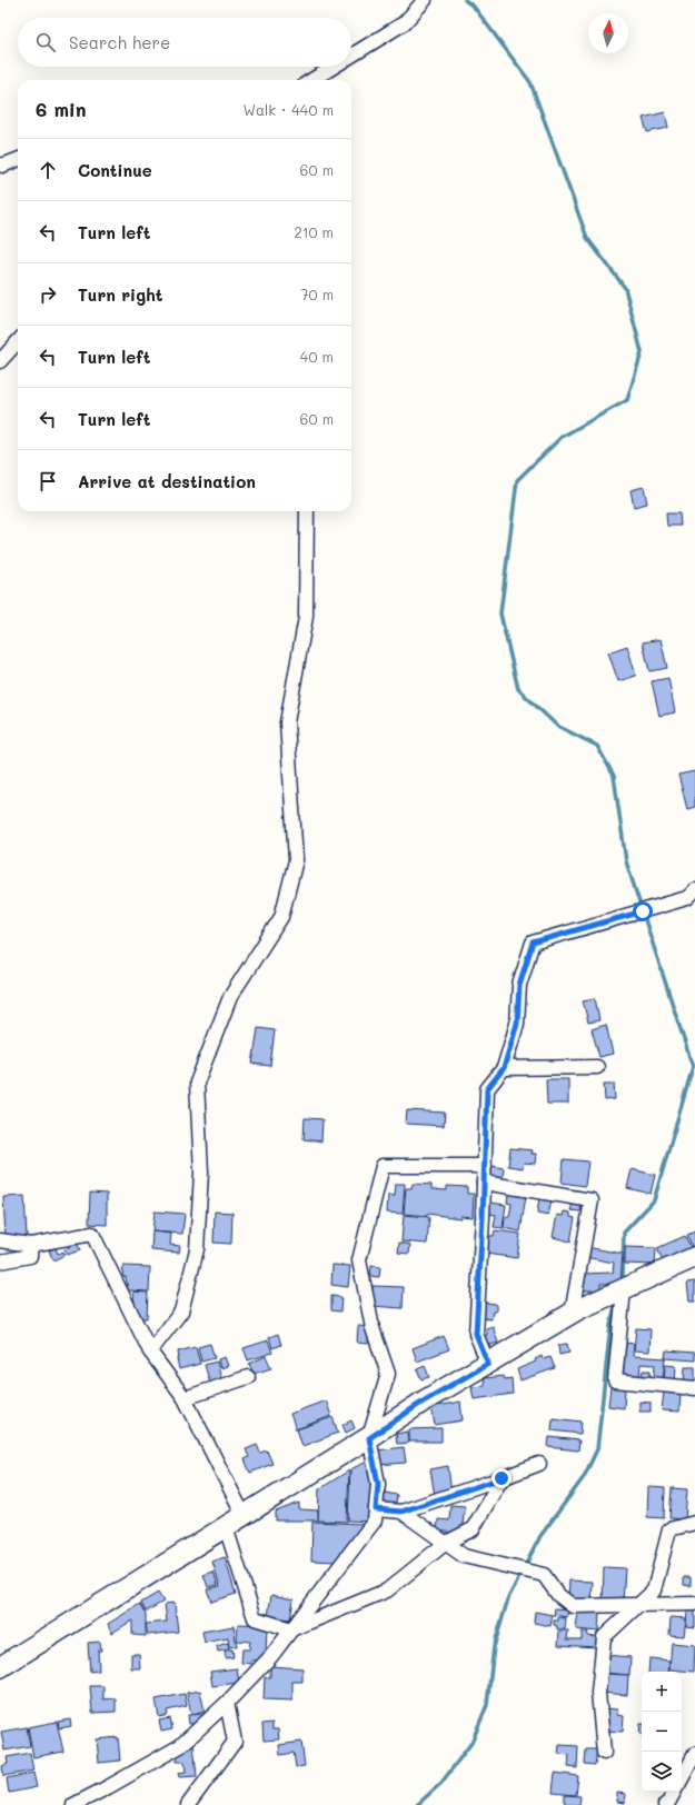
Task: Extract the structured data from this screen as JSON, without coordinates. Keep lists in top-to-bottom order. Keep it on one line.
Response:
{"north":"top","page":{"search":"Search here","heading":["6 min","Walk · 440 m"],"list":[["Continue","60 m"],["Turn left","210 m"],["Turn right","70 m"],["Turn left","40 m"],["Turn left","60 m"],"Arrive at destination"],"map_buttons":["+","−"]}}
